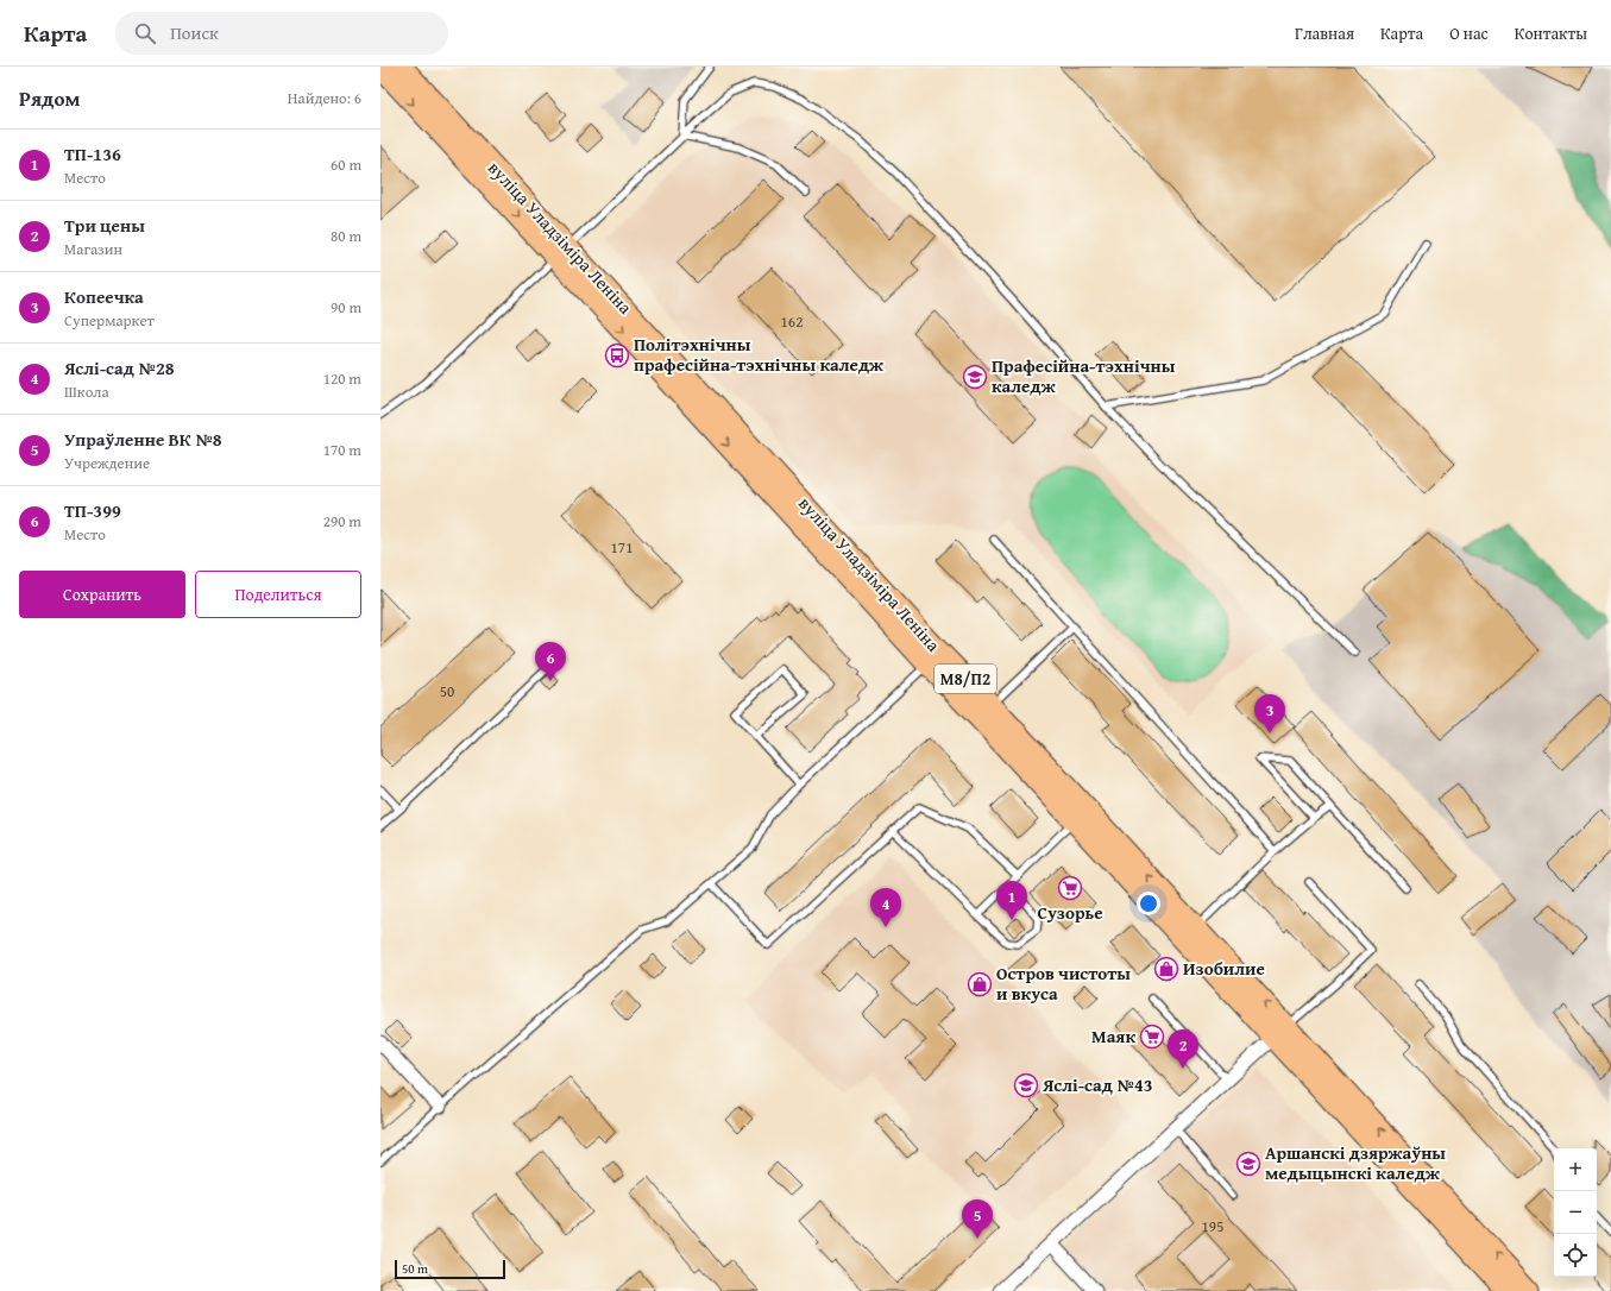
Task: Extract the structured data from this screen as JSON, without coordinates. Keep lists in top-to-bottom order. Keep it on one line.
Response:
{"streets":{"main road":["вуліца Уладзіміра Леніна","М8/П2"]},"places":{"bus stop":["Політэхнічны прафесійна-тэхнічны каледж"],"school or university":["Прафесійна-тэхнічны каледж","Яслі-сад №43","Аршанскі дзяржаўны медыцынскі каледж"],"supermarket":["Сузорье","Маяк"],"shop":["Изобилие","Остров чистоты и вкуса"]},"house_numbers":["162","171","50","195"],"scale_bar":"50 m","page":{"header":"Карта","search":"Поиск","nav":["Главная","Карта","О нас","Контакты"],"heading":["Рядом","Найдено: 6"],"list":[{"mark":"1","name":"ТП-136","note":"Место","value":"60 m"},{"mark":"2","name":"Три цены","note":"Магазин","value":"80 m"},{"mark":"3","name":"Копеечка","note":"Супермаркет","value":"90 m"},{"mark":"4","name":"Яслі-сад №28","note":"Школа","value":"120 m"},{"mark":"5","name":"Упраўленне ВК №8","note":"Учреждение","value":"170 m"},{"mark":"6","name":"ТП-399","note":"Место","value":"290 m"}],"buttons":["Сохранить","Поделиться"],"pins":["6","3","1","4","2","5"],"map_buttons":["+","−"],"scale":"50 m"}}
